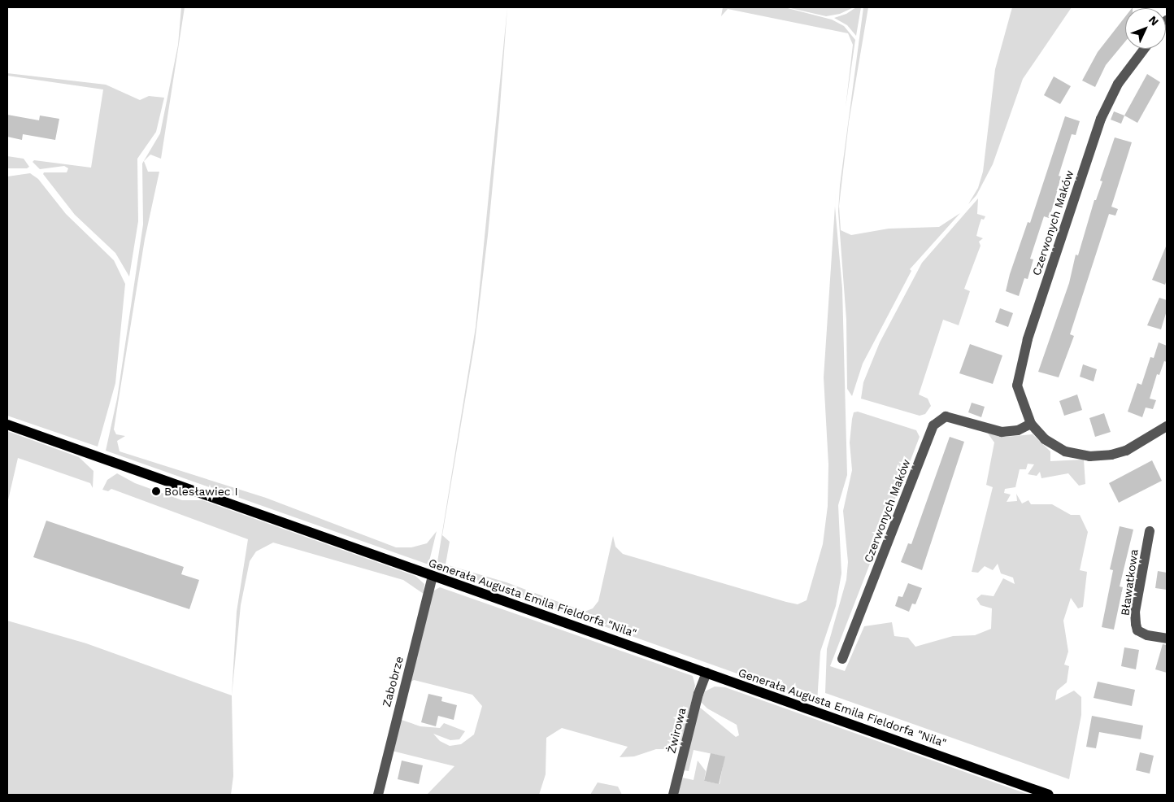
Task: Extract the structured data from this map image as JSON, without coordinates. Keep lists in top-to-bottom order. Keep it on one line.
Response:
{"streets":{"main road":["Generała Augusta Emila Fieldorfa \"Nila\""],"street":["Czerwonych Maków","Bławatkowa","Zabobrze","Żwirowa"]},"crossings":[["Generała Augusta Emila Fieldorfa \"Nila\"","Zabobrze"],["Generała Augusta Emila Fieldorfa \"Nila\"","Żwirowa"]],"places":["Bolesławiec I"],"north":"top right"}
